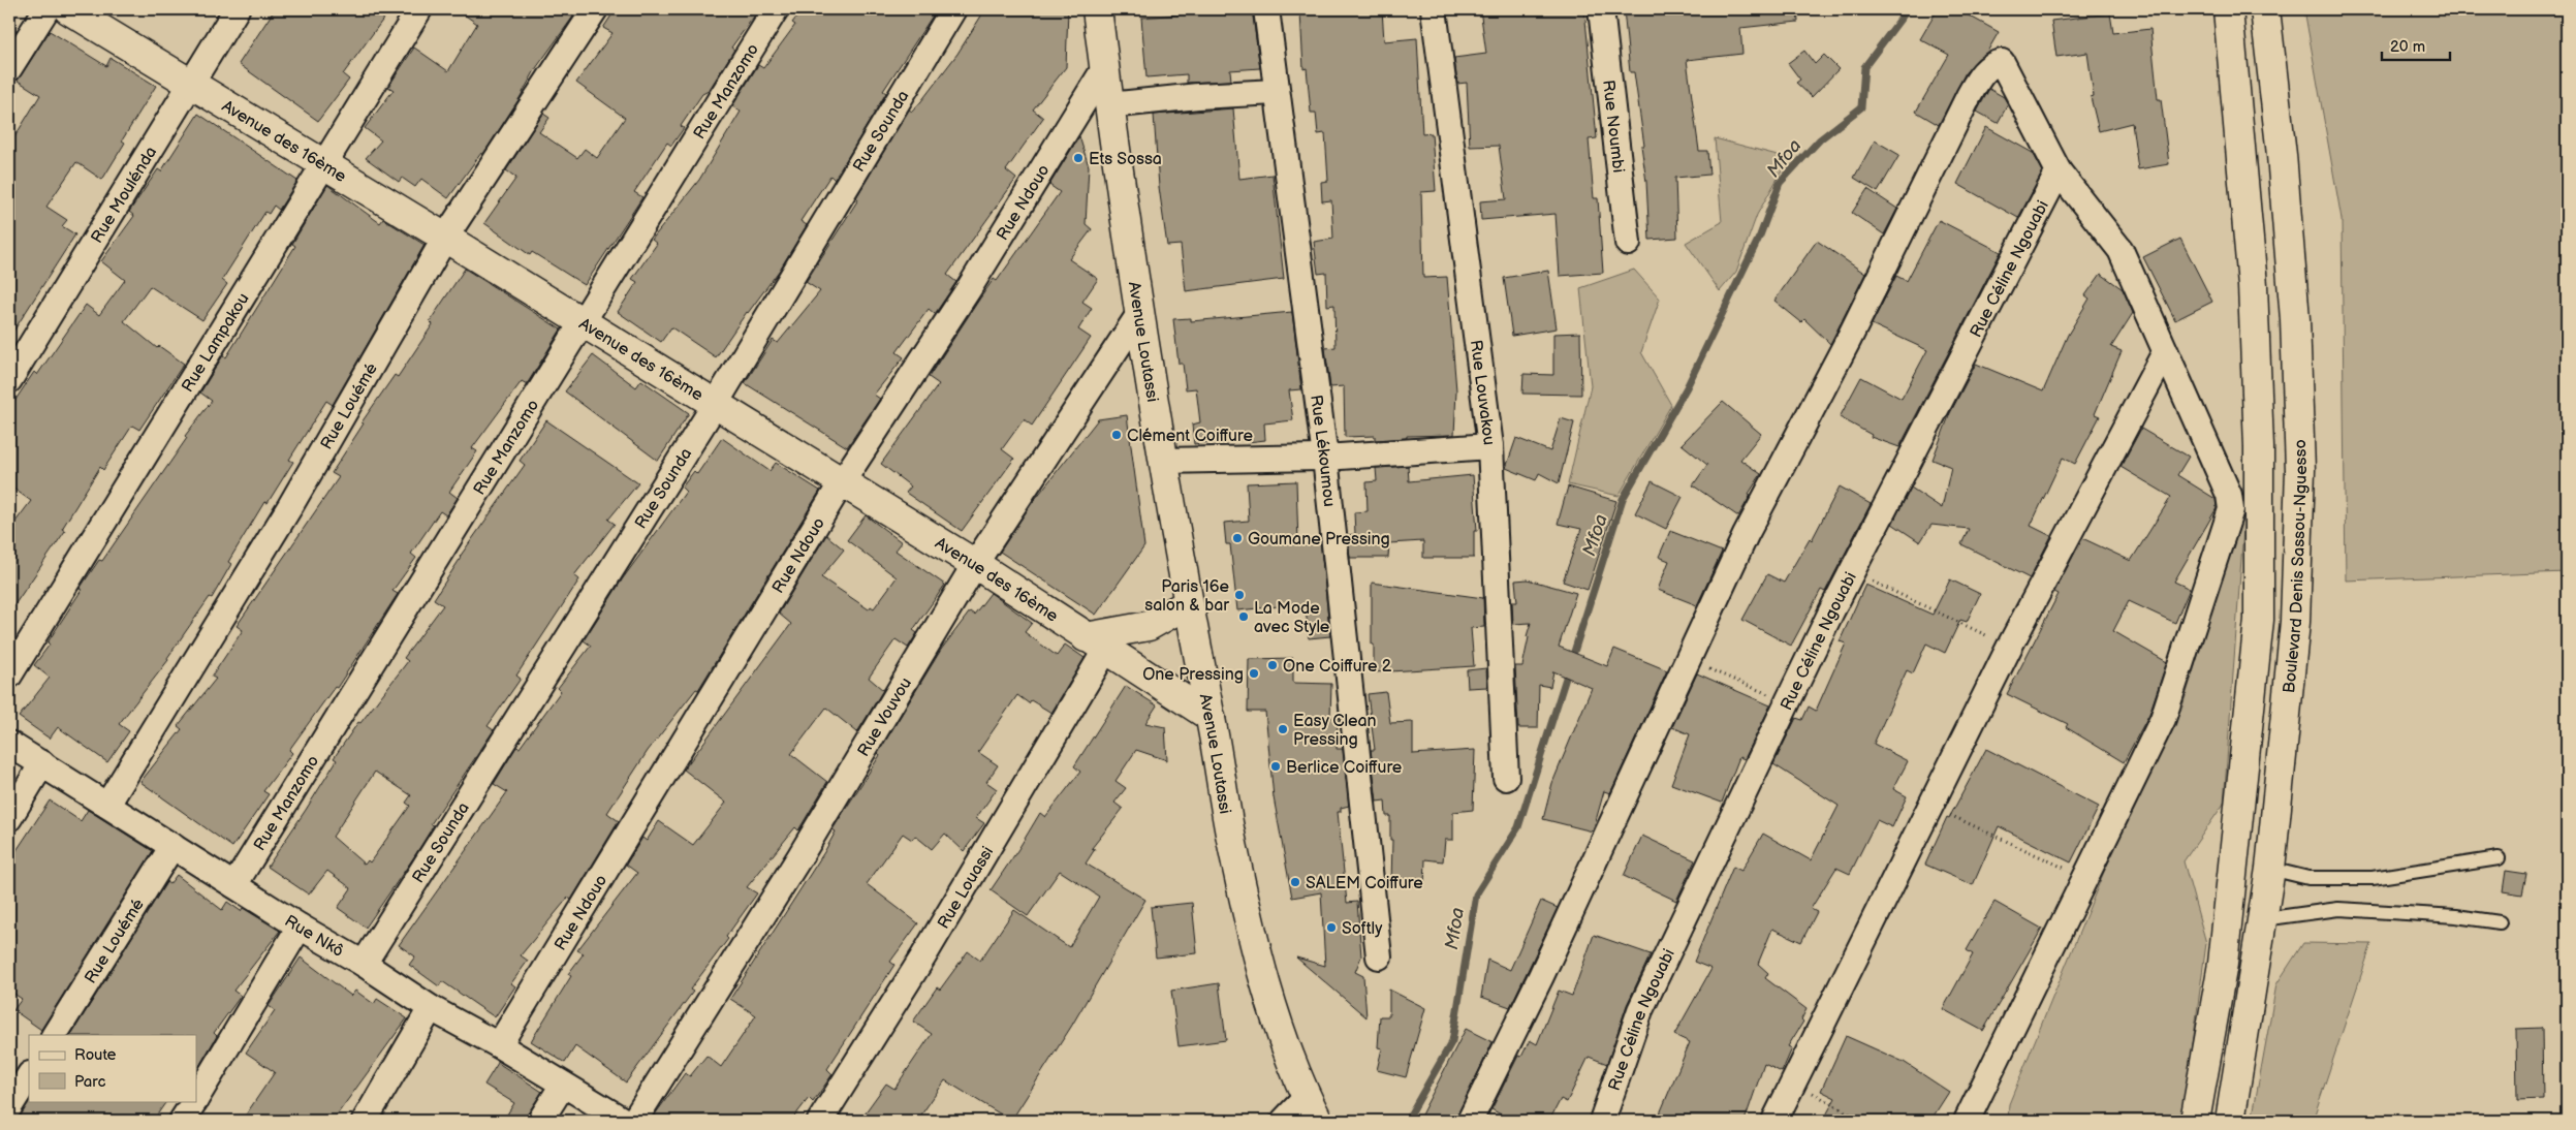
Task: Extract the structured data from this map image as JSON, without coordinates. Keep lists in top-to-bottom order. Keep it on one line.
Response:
{"streets":{"main road":["Avenue des 16ème","Avenue Loutassi","Boulevard Denis Sassou-Nguesso"],"street":["Rue Manzomo","Rue Noumbi","Rue Sounda","Rue Moulénda","Rue Ndouo","Rue Céline Ngouabi","Rue Lampakou","Rue Louvakou","Rue Louémé","Rue Lékoumou","Rue Vouvou","Rue Louassi","Rue Nkô"]},"crossings":[["Rue Manzomo","Avenue des 16ème"],["Rue Manzomo","Rue Nkô"],["Rue Sounda","Avenue des 16ème"],["Rue Sounda","Rue Nkô"],["Avenue des 16ème","Rue Moulénda"],["Avenue des 16ème","Rue Ndouo"],["Avenue des 16ème","Avenue Loutassi"],["Avenue des 16ème","Rue Lampakou"],["Avenue des 16ème","Rue Louémé"],["Avenue des 16ème","Rue Vouvou"],["Avenue des 16ème","Rue Louassi"],["Rue Ndouo","Avenue Loutassi"],["Rue Ndouo","Rue Nkô"],["Avenue Loutassi","Rue Vouvou"],["Rue Louémé","Rue Nkô"]],"water":["Mfoa"],"places":["Ets Sossa","Clément Coiffure","Goumane Pressing","Paris 16e salon & bar","La Mode avec Style","One Coiffure 2","One Pressing","Easy Clean Pressing","Berlice Coiffure","SALEM Coiffure","Softly"],"legend":["Route","Parc"],"scale_bar":"20 m"}
